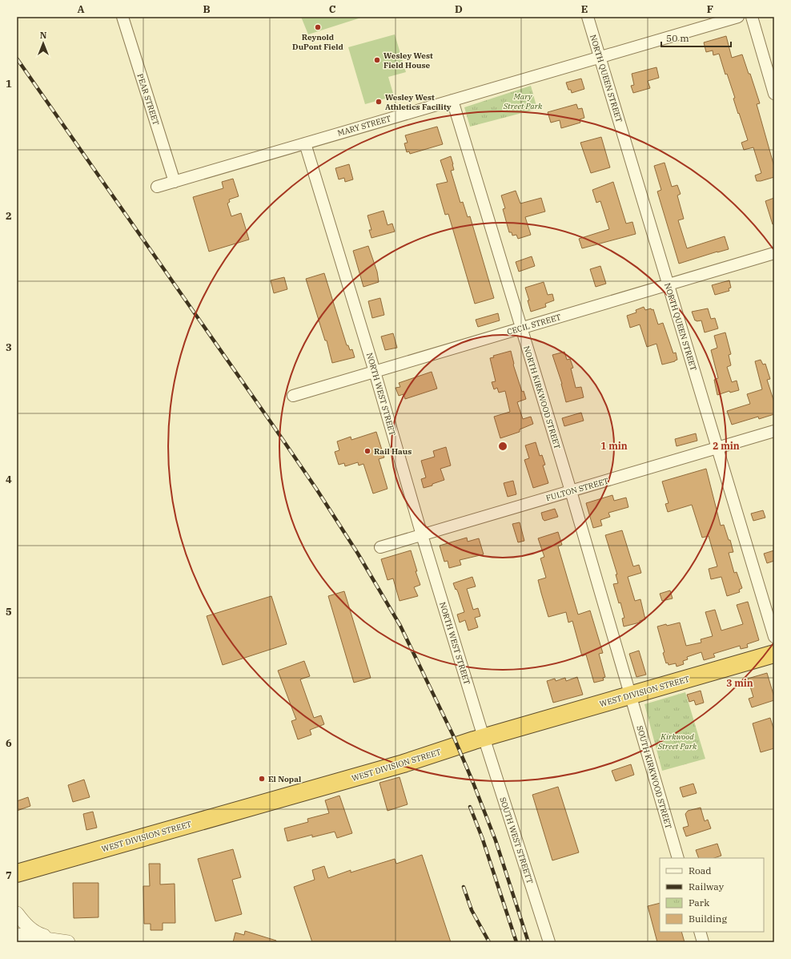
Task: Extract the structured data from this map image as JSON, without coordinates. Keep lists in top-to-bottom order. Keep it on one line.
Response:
{"streets":{"highway":["WEST DIVISION STREET"],"street":["NORTH QUEEN STREET","PEAR STREET","MARY STREET","CECIL STREET","NORTH WEST STREET","NORTH KIRKWOOD STREET","FULTON STREET","SOUTH KIRKWOOD STREET","SOUTH WEST STREETT"]},"crossings":[["NORTH QUEEN STREET","MARY STREET"],["NORTH QUEEN STREET","CECIL STREET"],["NORTH QUEEN STREET","FULTON STREET"],["PEAR STREET","MARY STREET"],["MARY STREET","NORTH WEST STREET"],["MARY STREET","NORTH KIRKWOOD STREET"],["CECIL STREET","NORTH WEST STREET"],["CECIL STREET","NORTH KIRKWOOD STREET"],["NORTH WEST STREET","FULTON STREET"],["NORTH WEST STREET","WEST DIVISION STREET"],["NORTH WEST STREET","SOUTH WEST STREETT"],["NORTH KIRKWOOD STREET","FULTON STREET"],["NORTH KIRKWOOD STREET","WEST DIVISION STREET"],["NORTH KIRKWOOD STREET","SOUTH KIRKWOOD STREET"],["WEST DIVISION STREET","SOUTH KIRKWOOD STREET"],["WEST DIVISION STREET","SOUTH WEST STREETT"]],"parks":["Mary Street Park","Kirkwood Street Park"],"places":["Reynold DuPont Field","Wesley West Field House","Wesley West Athletics Facility","Rail Haus","El Nopal"],"legend":["Road","Railway","Park","Building"],"scale_bar":"50 m","north":"top","grid":{"columns":["A","B","C","D","E","F"],"rows":["1","2","3","4","5","6","7"]},"rings":["1 min","2 min","3 min"]}
